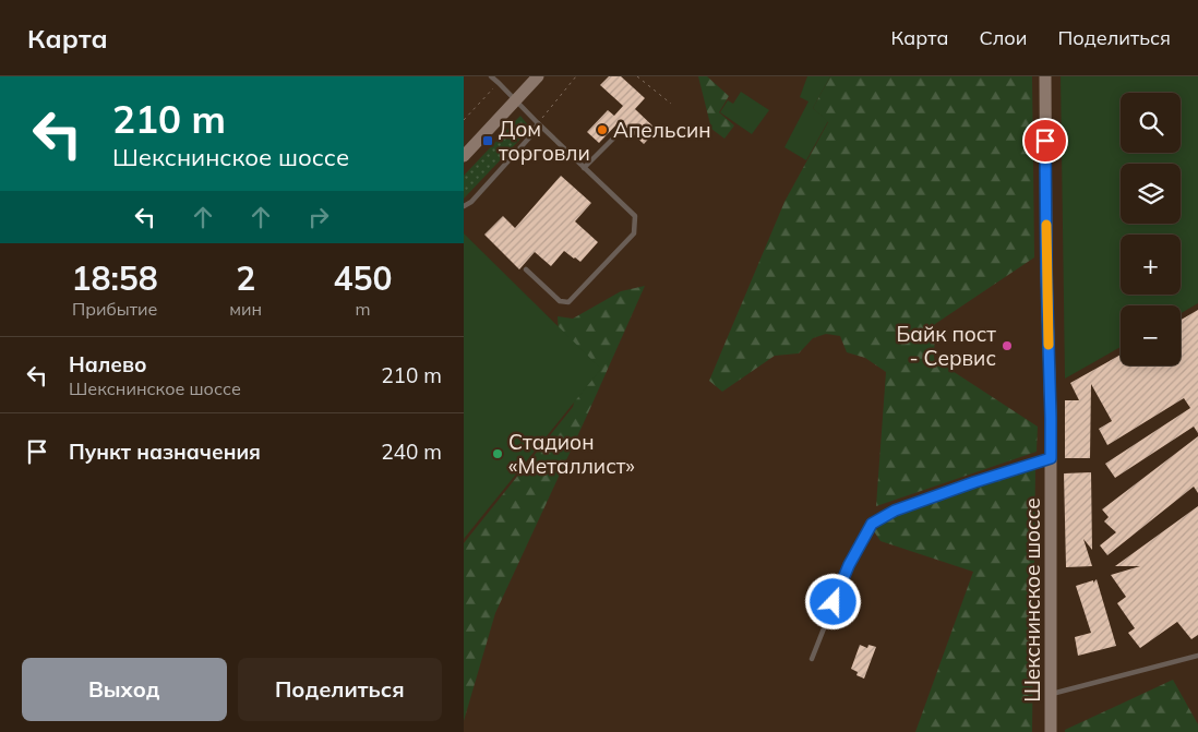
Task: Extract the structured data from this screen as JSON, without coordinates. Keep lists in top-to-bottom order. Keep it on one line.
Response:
{"streets":{"main road":["Шекснинское шоссе"]},"places":{"other":["Апельсин","Байк пост - Сервис","Стадион «Металлист»"],"transit":["Дом торговли"]},"page":{"header":"Карта","nav":["Карта","Слои","Поделиться"],"turn":["210 m","Шекснинское шоссе"],"map_buttons":["+","−"],"eta":["18:58","Прибытие","2","мин","450","m"],"list":[{"name":"Налево","note":"Шекснинское шоссе","value":"210 m"},{"name":"Пункт назначения","value":"240 m"}],"buttons":["Выход","Поделиться"]}}
